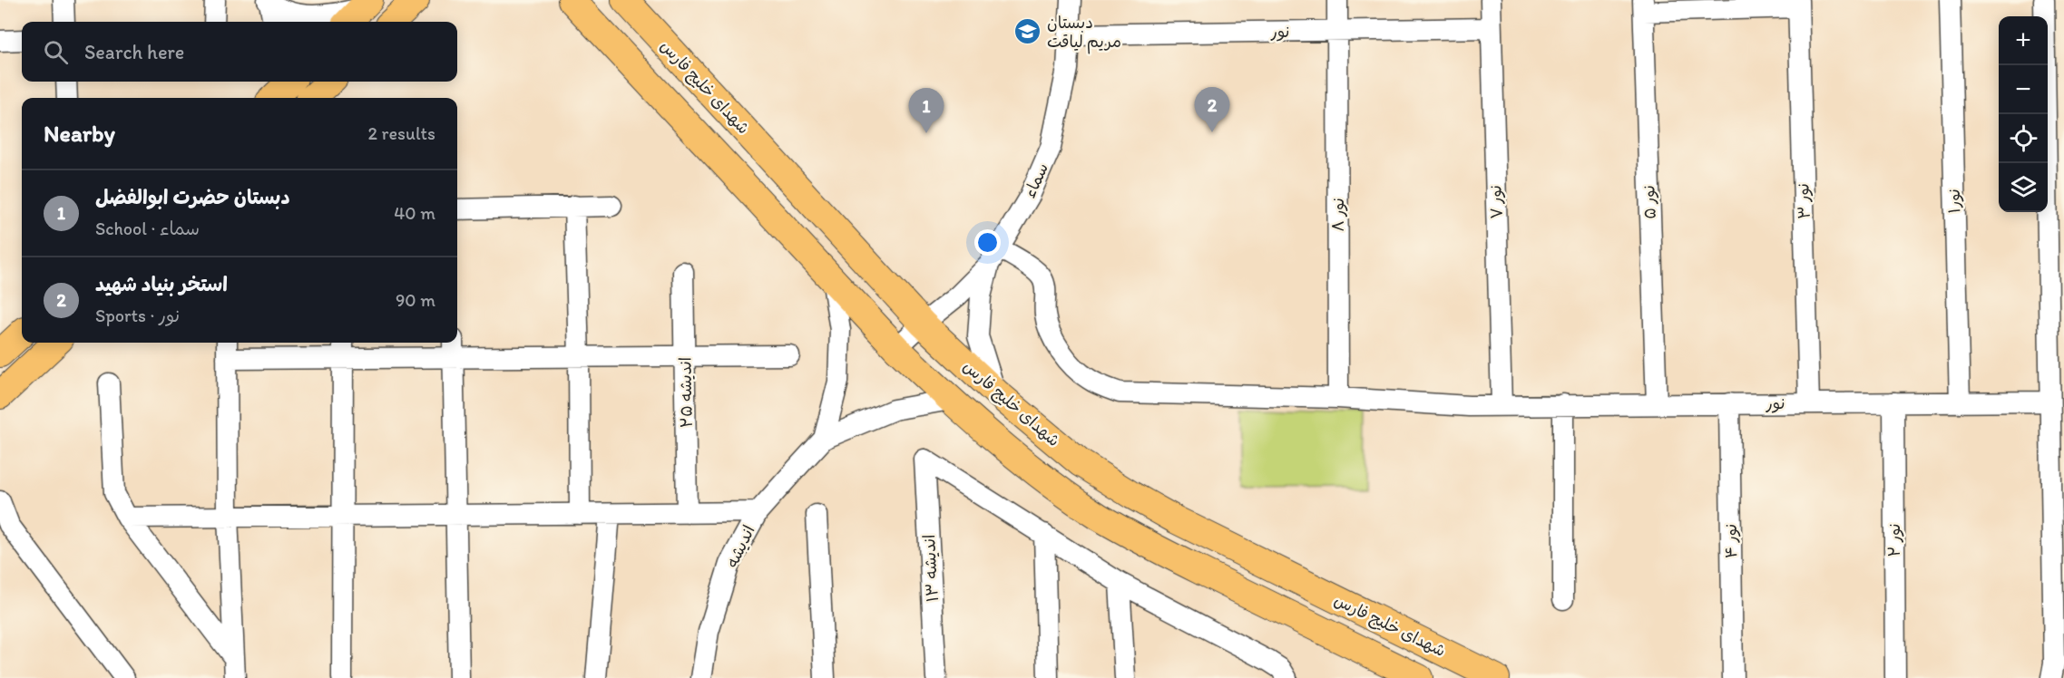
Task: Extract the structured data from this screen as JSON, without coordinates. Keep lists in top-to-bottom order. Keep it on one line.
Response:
{"streets":{"main road":["شهدای خلیج فارس"],"street":["نور","سماء","نور ۳","نور۱","نور ۷","نور ۵","نور ۸","اندیشه ۲۵","نور ۲","نور ۴","اندیشه","اندیشه ۱۳"]},"crossings":[["نور","سماء"],["نور","نور ۳"],["نور","نور۱"],["نور","نور ۷"],["نور","نور ۵"],["نور","نور ۸"],["نور","نور ۲"],["نور","نور ۴"],["شهدای خلیج فارس","سماء"]],"places":{"school or university":["دبستان مریم لیاقت"]},"page":{"map_buttons":["+","−"],"search":"Search here","pins":["2","1"],"heading":["Nearby","2 results"],"list":[{"mark":"1","name":"دبستان حضرت ابوالفضل","note":"School · سماء","value":"40 m"},{"mark":"2","name":"استخر بنیاد شهید","note":"Sports · نور","value":"90 m"}]}}
